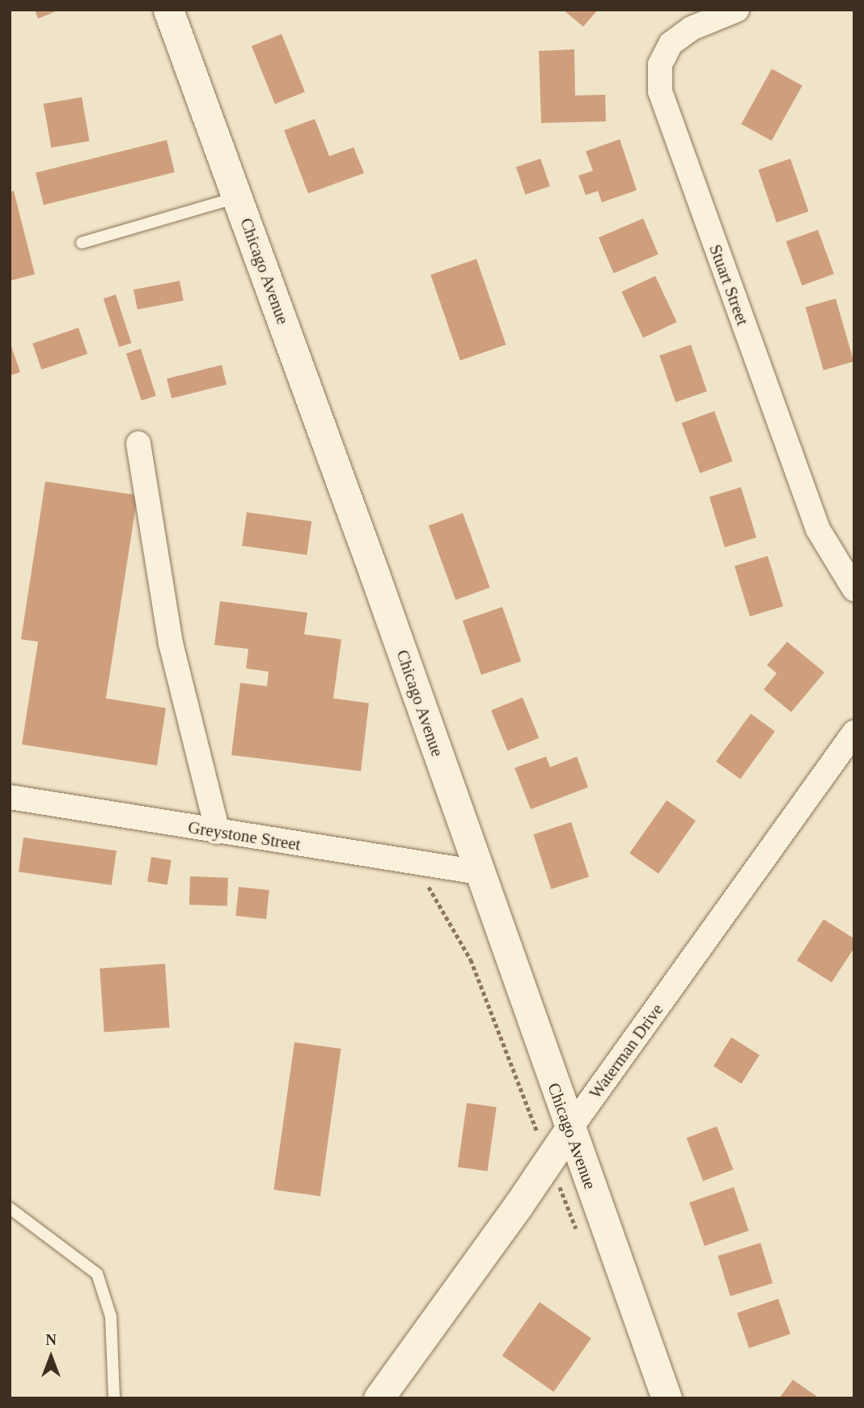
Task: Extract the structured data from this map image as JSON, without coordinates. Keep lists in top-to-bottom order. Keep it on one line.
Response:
{"streets":{"street":["Chicago Avenue","Stuart Street","Greystone Street","Waterman Drive"]},"crossings":[["Chicago Avenue","Greystone Street"],["Chicago Avenue","Waterman Drive"]],"north":"top"}
